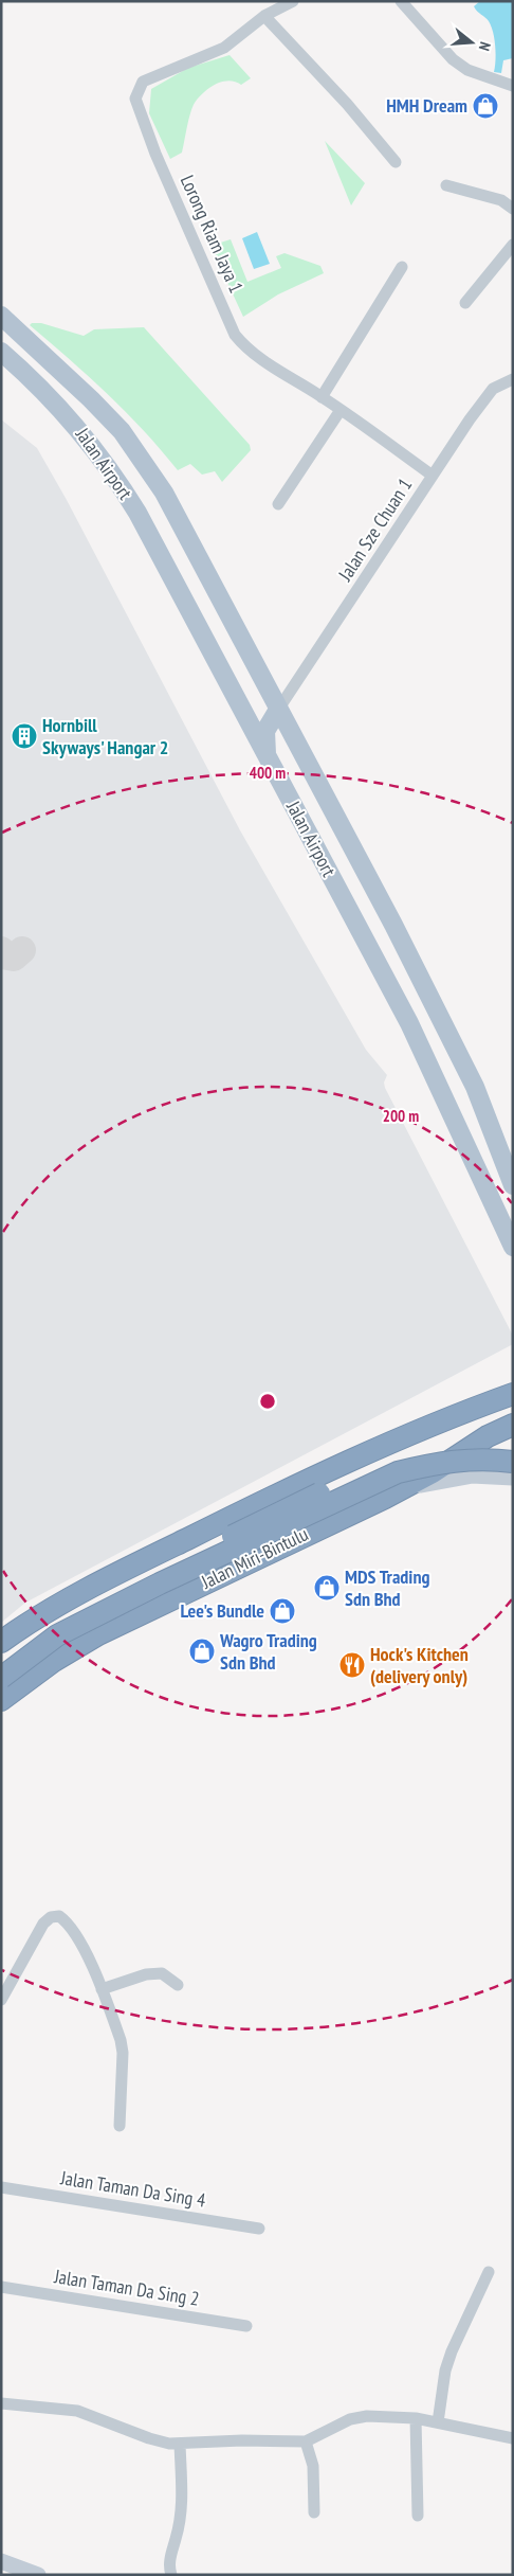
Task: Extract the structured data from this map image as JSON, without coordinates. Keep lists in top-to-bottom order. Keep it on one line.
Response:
{"streets":{"highway":["Jalan Miri-Bintulu"],"main road":["Jalan Airport"],"street":["Lorong Riam Jaya 1","Jalan Sze Chuan 1","Jalan Taman Da Sing 4","Jalan Taman Da Sing 2"]},"crossings":[["Lorong Riam Jaya 1","Jalan Sze Chuan 1"],["Jalan Airport","Jalan Sze Chuan 1"]],"places":{"shop":["HMH Dream","MDS Trading Sdn Bhd","Lee's Bundle","Wagro Trading Sdn Bhd"],"building":["Hornbill Skyways' Hangar 2"],"restaurant":["Hock's Kitchen (delivery only)"]},"north":"right","rings":["400 m","200 m"]}
